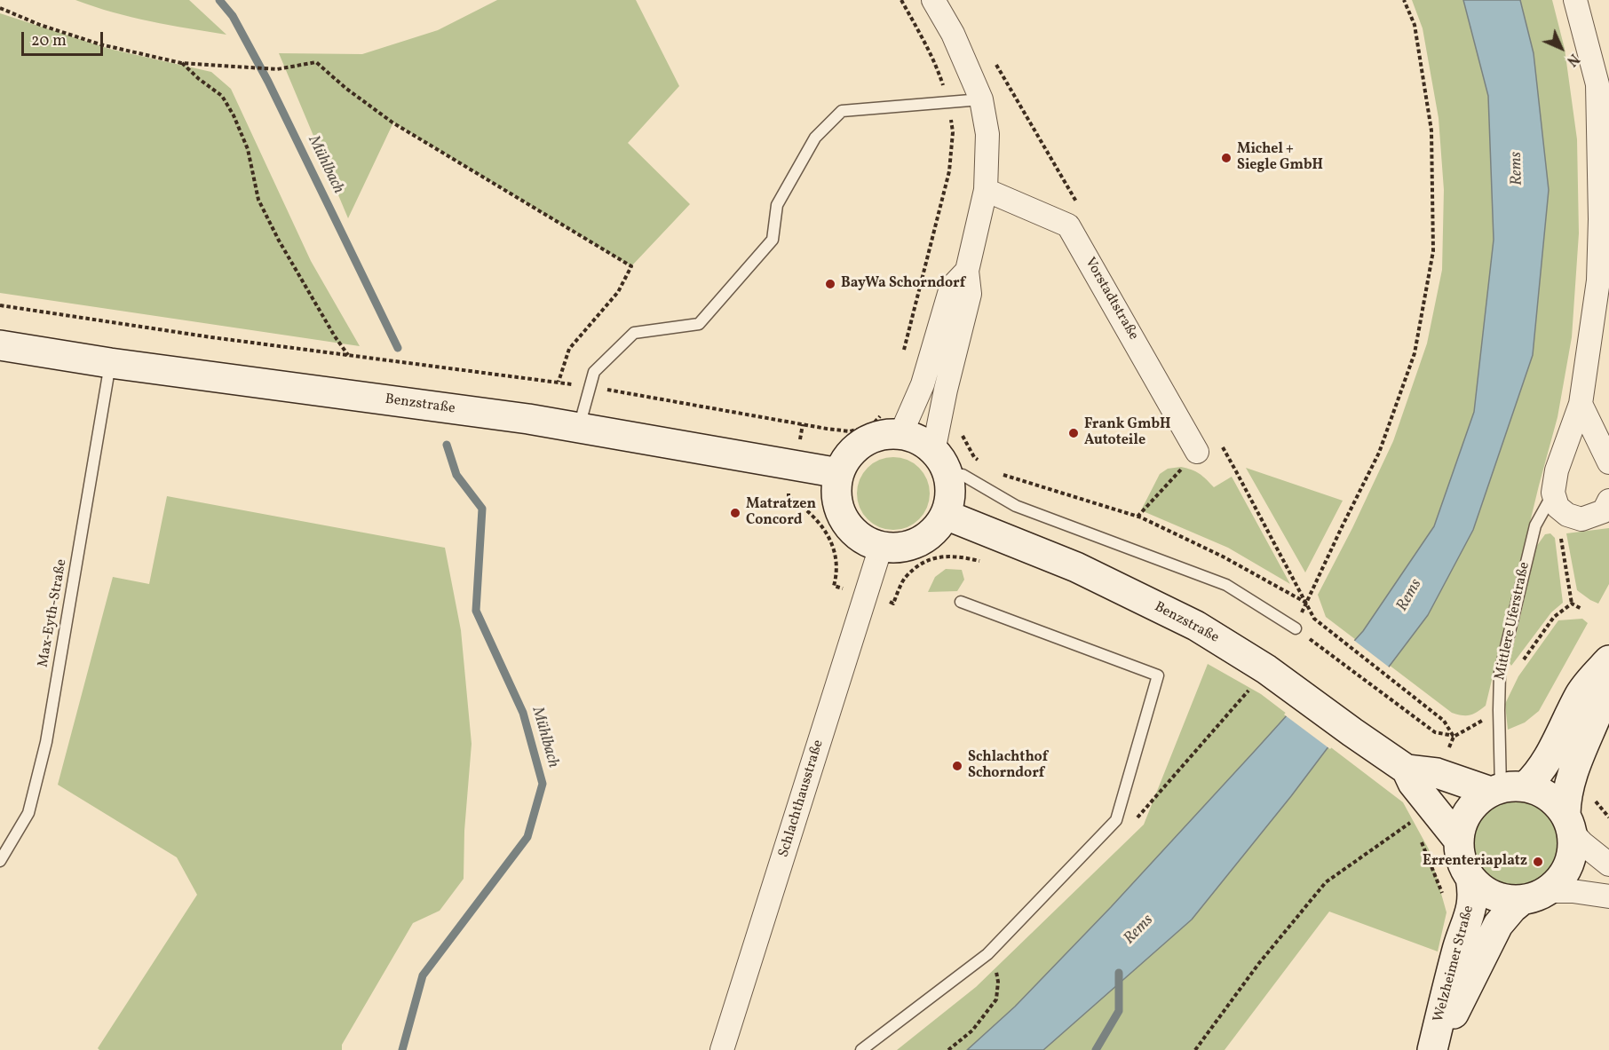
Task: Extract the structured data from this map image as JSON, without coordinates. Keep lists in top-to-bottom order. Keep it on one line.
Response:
{"streets":{"main road":["Benzstraße","Welzheimer Straße"],"street":["Vorstadtstraße","Mittlere Uferstraße","Schlachthausstraße"],"lane":["Max-Eyth-Straße"]},"crossings":[["Benzstraße","Max-Eyth-Straße"],["Benzstraße","Mittlere Uferstraße"],["Benzstraße","Schlachthausstraße"],["Benzstraße","Welzheimer Straße"],["Mittlere Uferstraße","Welzheimer Straße"]],"water":["Mühlbach","Rems"],"places":["Michel + Siegle GmbH","BayWa Schorndorf","Frank GmbH Autoteile","Matratzen Concord","Schlachthof Schorndorf","Errenteriaplatz"],"scale_bar":"20 m","north":"bottom right"}
